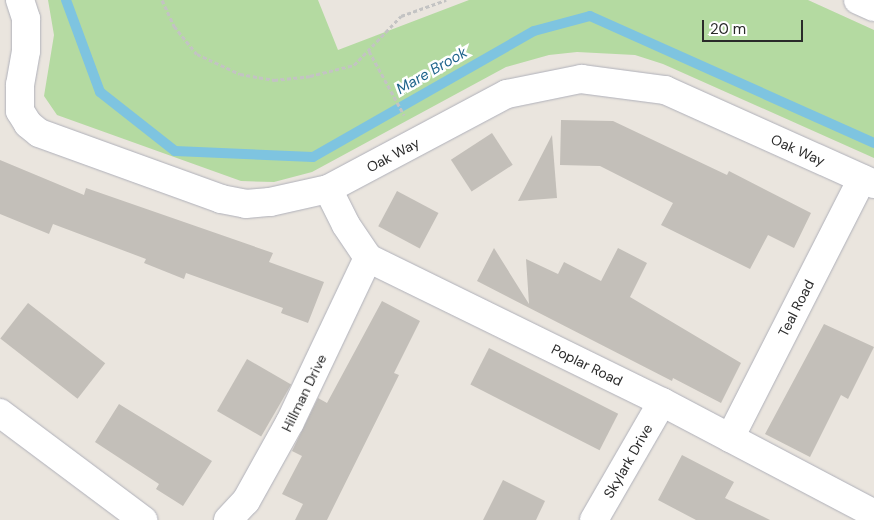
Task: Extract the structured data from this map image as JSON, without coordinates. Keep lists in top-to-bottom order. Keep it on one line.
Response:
{"streets":{"street":["Oak Way","Teal Road","Poplar Road","Hillman Drive","Skylark Drive"]},"crossings":[["Oak Way","Teal Road"],["Teal Road","Poplar Road"],["Poplar Road","Hillman Drive"],["Poplar Road","Skylark Drive"]],"water":["Mare Brook"],"scale_bar":"20 m"}
